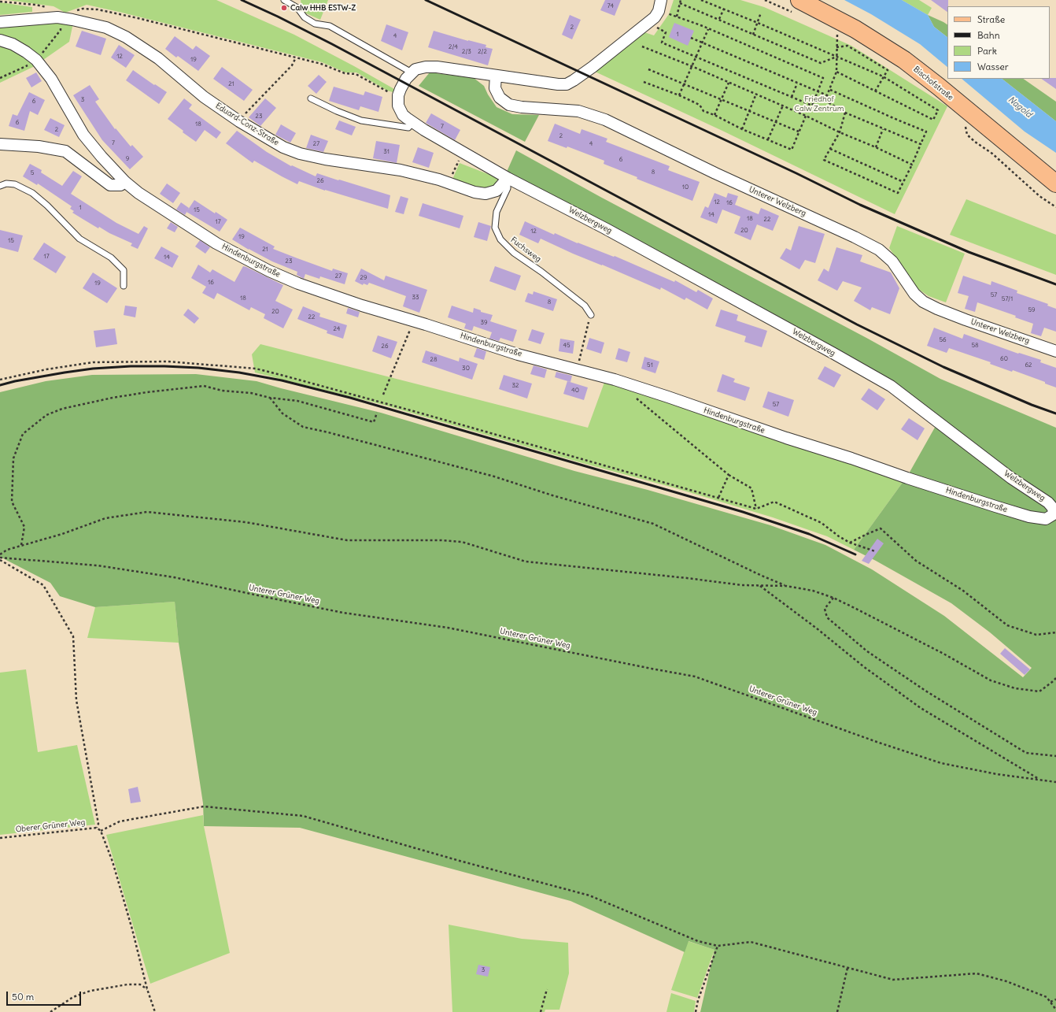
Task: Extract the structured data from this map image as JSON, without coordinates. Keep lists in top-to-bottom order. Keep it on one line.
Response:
{"streets":{"main road":["Bischofstraße"],"street":["Eduard-Conz-Straße","Unterer Welzberg","Welzbergweg","Hindenburgstraße"],"lane":["Fuchsweg"],"path":["Unterer Grüner Weg","Oberer Grüner Weg"]},"crossings":[["Eduard-Conz-Straße","Welzbergweg"],["Eduard-Conz-Straße","Fuchsweg"],["Welzbergweg","Fuchsweg"],["Welzbergweg","Hindenburgstraße"]],"water":["Nagold"],"parks":["Friedhof Calw Zentrum"],"places":["Calw HHB ESTW-Z"],"house_numbers":["74","2","1","4","2/4","2/3","2/2","12","19","21","3","6","23","6","18","7","2","2","7","27","4","31","9","6","8","5","26","10","12","16","1","15","14","18","22","17","20","12","19","15","21","17","14","23","27","29","16","19","57","33","18","57/1","8","59","20","22","39","24","56","45","58","26","60","28","51","62","30","32","40","57","3"],"legend":["Straße","Bahn","Park","Wasser"],"scale_bar":"50 m"}
